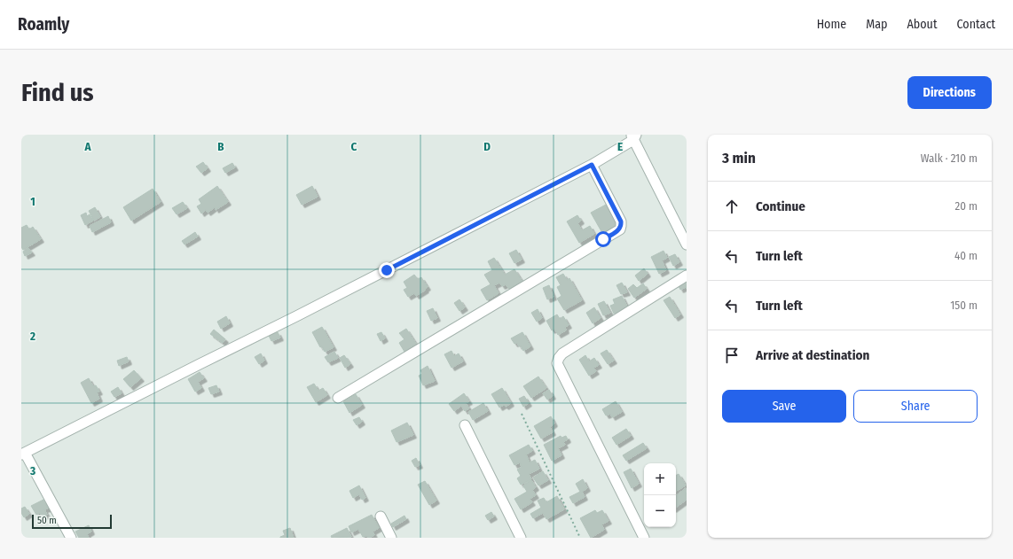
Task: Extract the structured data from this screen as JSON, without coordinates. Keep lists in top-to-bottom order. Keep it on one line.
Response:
{"scale_bar":"50 m","page":{"header":"Roamly","nav":["Home","Map","About","Contact"],"buttons":["Directions",["Save","Share"]],"title":"Find us","heading":["3 min","Walk · 210 m"],"list":[["Continue","20 m"],["Turn left","40 m"],["Turn left","150 m"],"Arrive at destination"],"map_buttons":["+","−"],"scale":"50 m"},"grid":{"columns":["A","B","C","D","E"],"rows":["1","2","3"]}}
